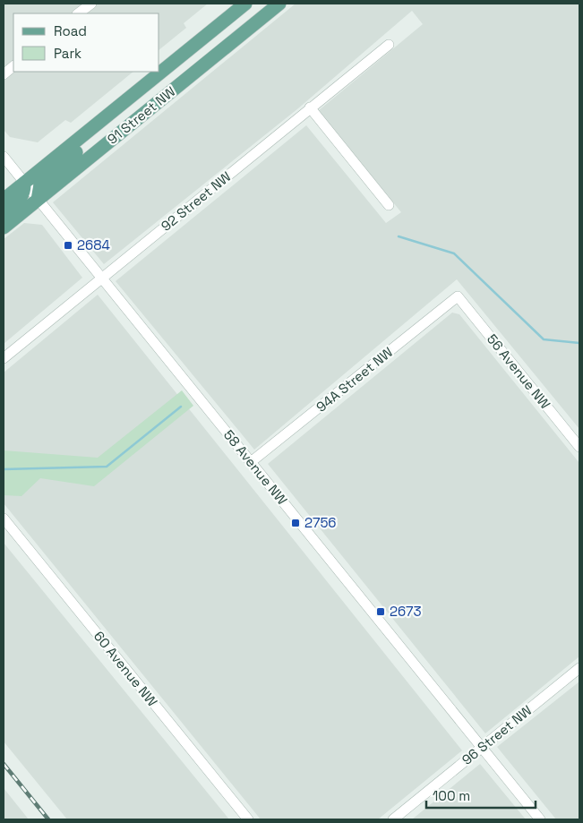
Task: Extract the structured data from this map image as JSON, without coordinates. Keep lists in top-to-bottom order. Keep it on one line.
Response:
{"streets":{"main road":["91 Street NW"],"street":["92 Street NW","56 Avenue NW","94A Street NW","58 Avenue NW","60 Avenue NW","96 Street NW"]},"crossings":[["91 Street NW","58 Avenue NW"],["92 Street NW","58 Avenue NW"],["56 Avenue NW","94A Street NW"],["94A Street NW","58 Avenue NW"],["58 Avenue NW","96 Street NW"]],"places":{"transit":["2684","2756","2673"]},"legend":["Road","Park"],"scale_bar":"100 m"}
